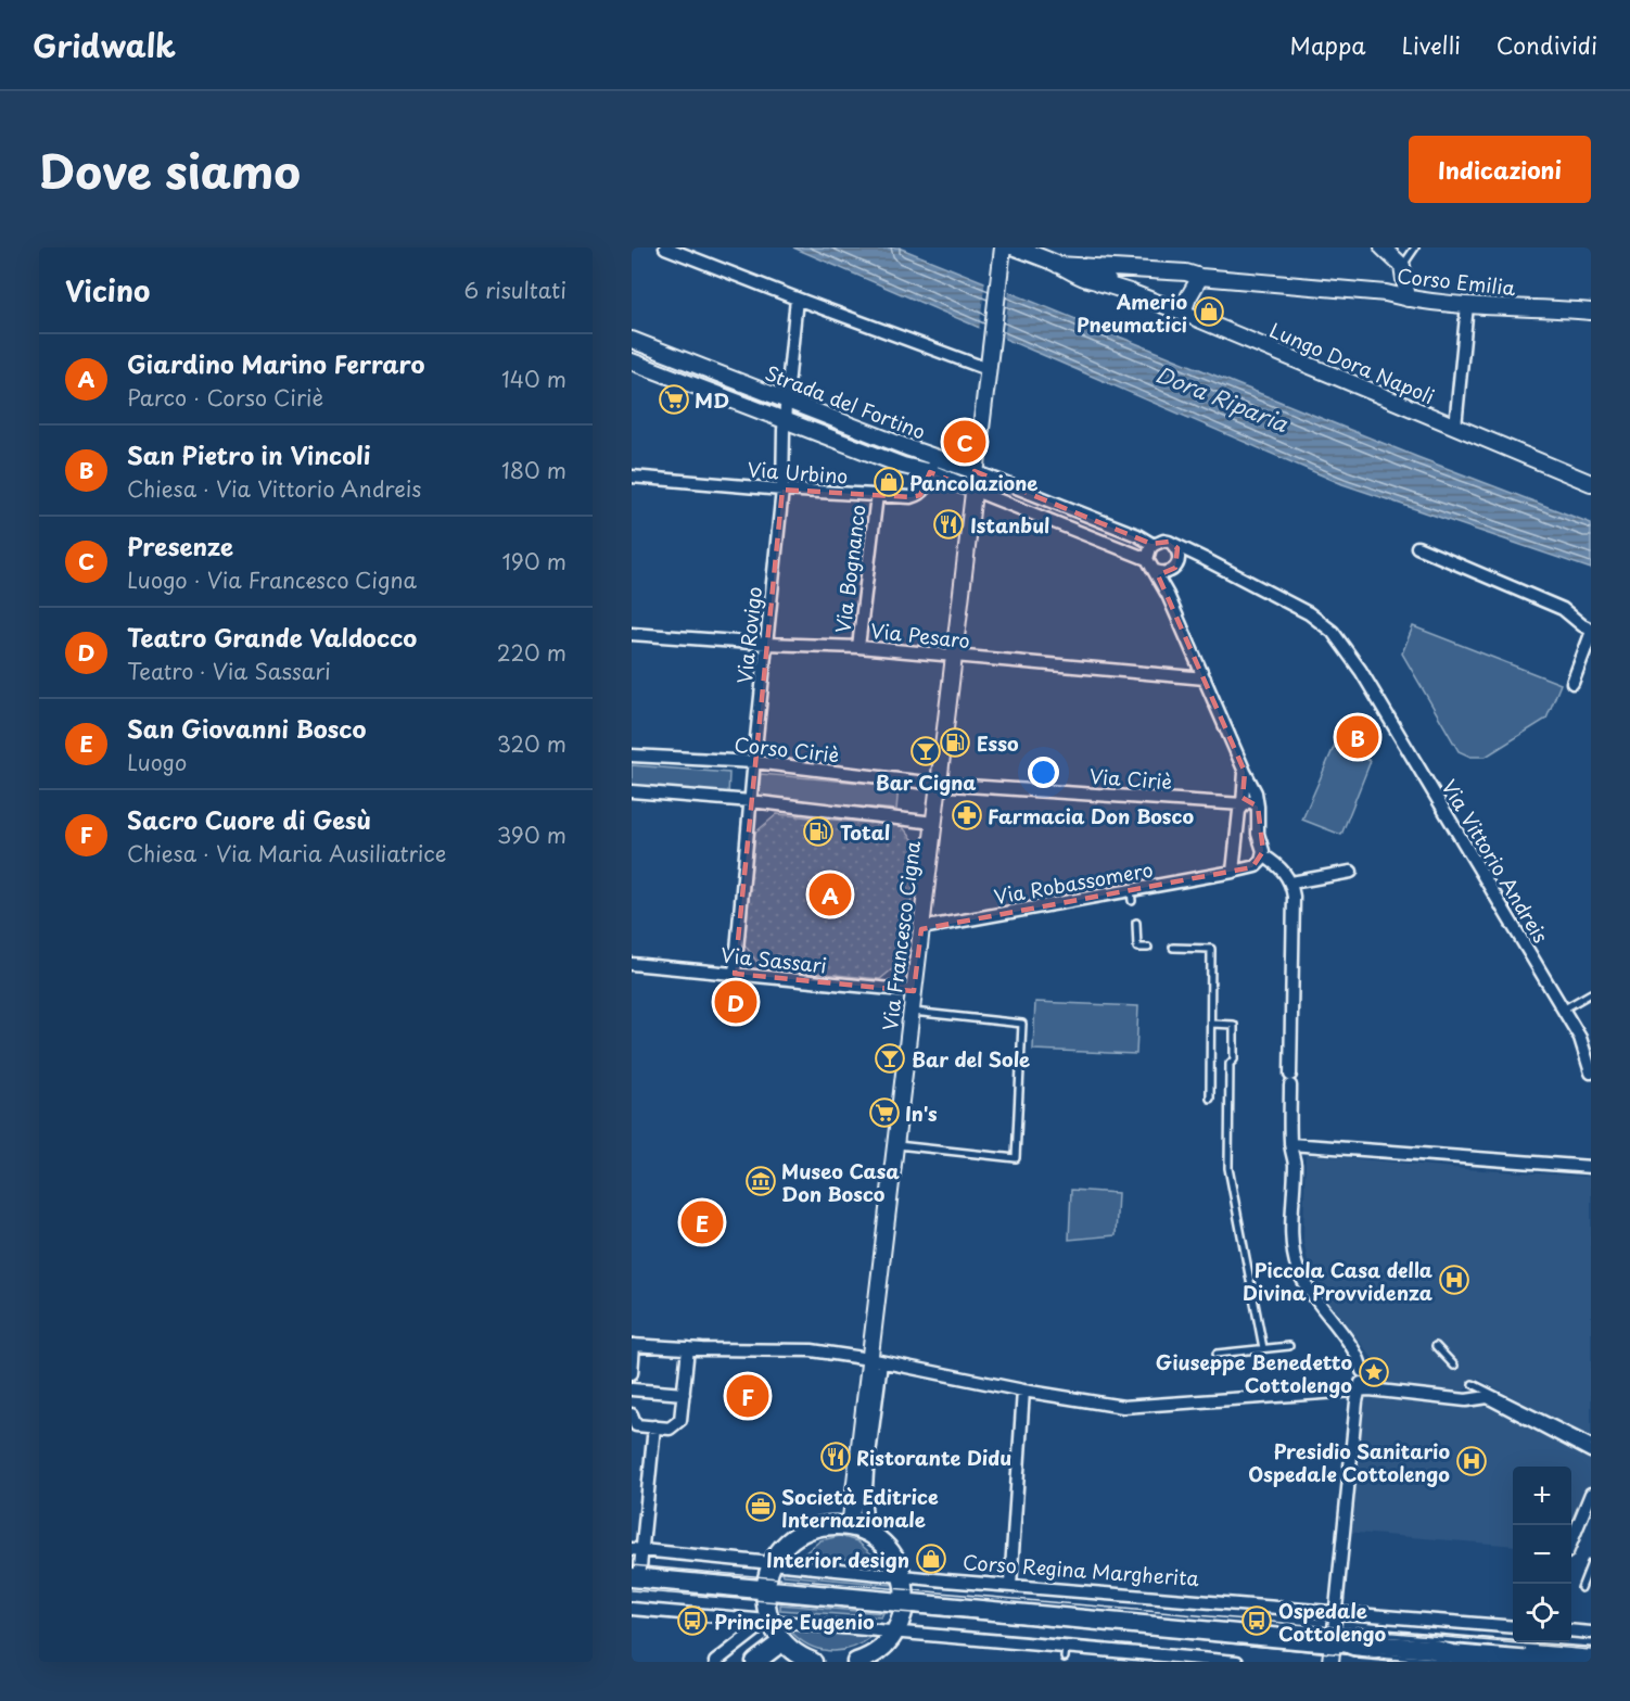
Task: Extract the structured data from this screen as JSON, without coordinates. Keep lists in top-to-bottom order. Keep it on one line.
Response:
{"streets":{"street":["Corso Emilia","Lungo Dora Napoli","Strada del Fortino","Via Urbino","Via Bognanco","Via Rovigo","Via Pesaro","Corso Ciriè","Via Ciriè","Via Vittorio Andreis","Via Robassomero","Via Francesco Cigna","Via Sassari","Corso Regina Margherita"]},"crossings":[["Corso Emilia","Lungo Dora Napoli"],["Strada del Fortino","Via Urbino"],["Strada del Fortino","Via Rovigo"],["Strada del Fortino","Via Francesco Cigna"],["Via Urbino","Via Bognanco"],["Via Urbino","Via Rovigo"],["Via Bognanco","Via Pesaro"],["Via Rovigo","Via Pesaro"],["Via Rovigo","Corso Ciriè"],["Via Rovigo","Via Sassari"],["Via Pesaro","Via Francesco Cigna"],["Corso Ciriè","Via Ciriè"],["Corso Ciriè","Via Francesco Cigna"],["Via Ciriè","Via Francesco Cigna"],["Via Robassomero","Via Francesco Cigna"],["Via Francesco Cigna","Via Sassari"]],"water":["Dora Riparia"],"places":{"shop":["Amerio Pneumatici","Pancolazione","Interior design"],"supermarket":["MD","In's"],"restaurant":["Istanbul","Ristorante Didu"],"fuel station":["Esso","Total"],"bar":["Bar Cigna","Bar del Sole"],"pharmacy":["Farmacia Don Bosco"],"museum":["Museo Casa Don Bosco"],"hospital":["Piccola Casa della Divina Provvidenza","Presidio Sanitario Ospedale Cottolengo"],"place":["Giuseppe Benedetto Cottolengo"],"office":["Società Editrice Internazionale"],"bus stop":["Principe Eugenio","Ospedale Cottolengo"]},"page":{"header":"Gridwalk","nav":["Mappa","Livelli","Condividi"],"title":"Dove siamo","buttons":"Indicazioni","heading":["Vicino","6 risultati"],"list":[{"mark":"A","name":"Giardino Marino Ferraro","note":"Parco · Corso Ciriè","value":"140 m"},{"mark":"B","name":"San Pietro in Vincoli","note":"Chiesa · Via Vittorio Andreis","value":"180 m"},{"mark":"C","name":"Presenze","note":"Luogo · Via Francesco Cigna","value":"190 m"},{"mark":"D","name":"Teatro Grande Valdocco","note":"Teatro · Via Sassari","value":"220 m"},{"mark":"E","name":"San Giovanni Bosco","note":"Luogo","value":"320 m"},{"mark":"F","name":"Sacro Cuore di Gesù","note":"Chiesa · Via Maria Ausiliatrice","value":"390 m"}],"pins":["C","B","A","D","E","F"],"map_buttons":["+","−"]}}
